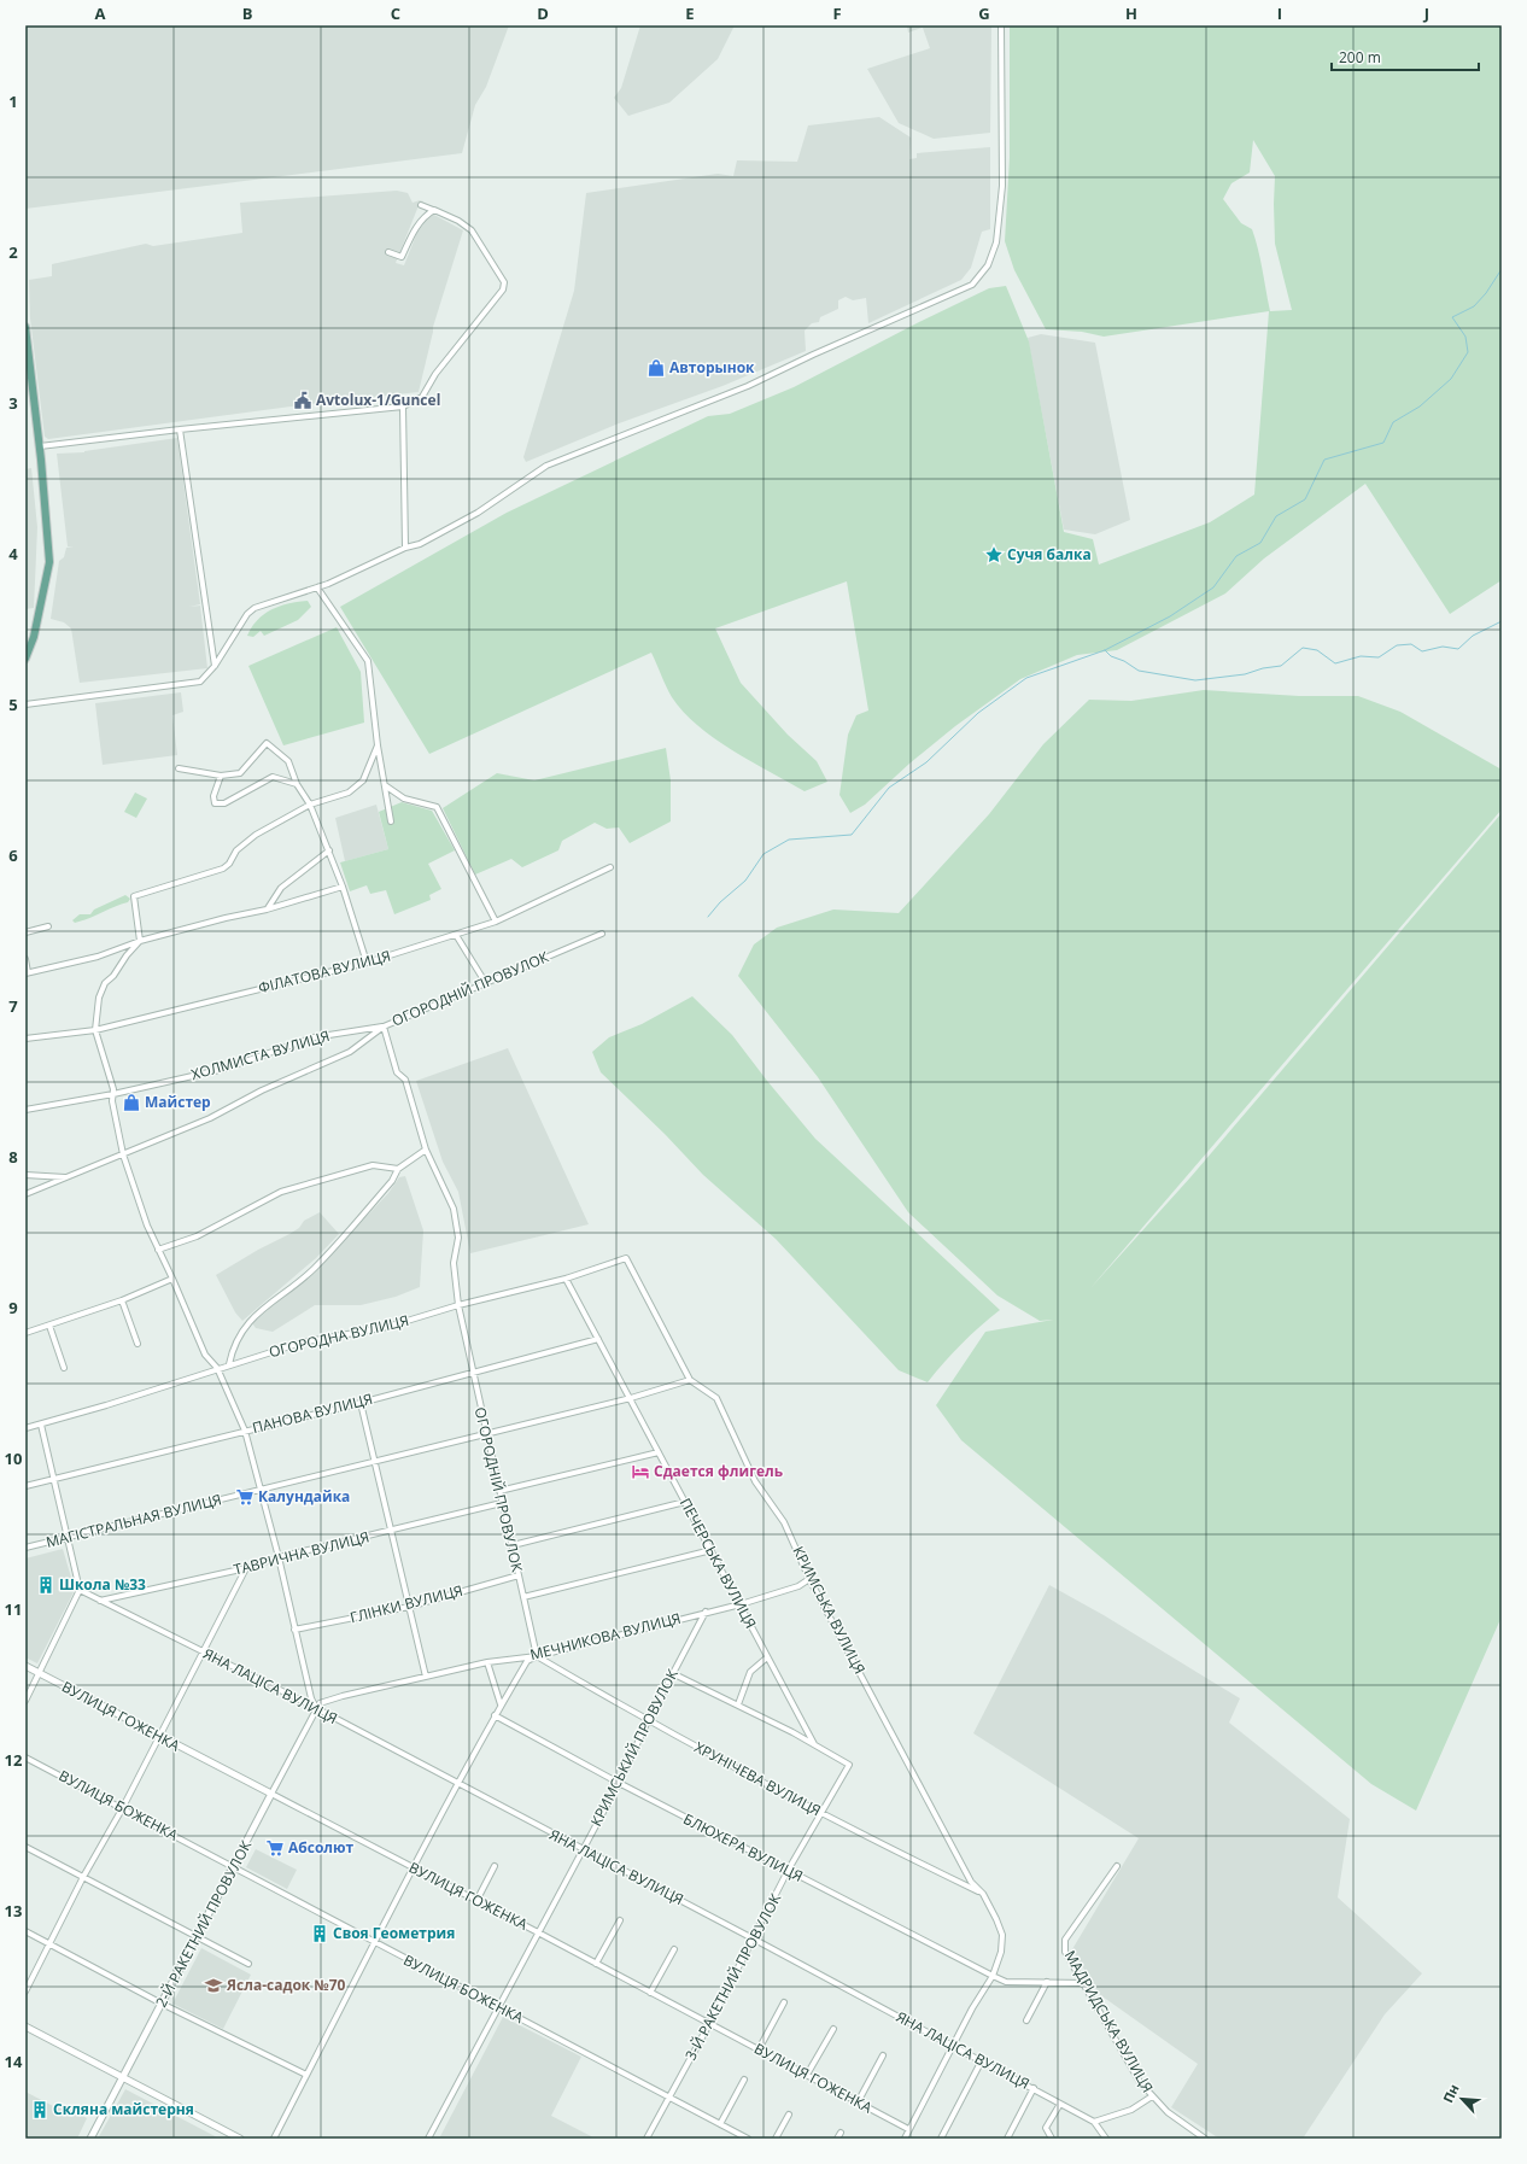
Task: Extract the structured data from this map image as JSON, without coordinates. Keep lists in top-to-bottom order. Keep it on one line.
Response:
{"streets":{"street":["ФІЛАТОВА ВУЛИЦЯ","ОГОРОДНІЙ ПРОВУЛОК","ХОЛМИСТА ВУЛИЦЯ","ОГОРОДНА ВУЛИЦЯ","ПАНОВА ВУЛИЦЯ","МАГІСТРАЛЬНАЯ ВУЛИЦЯ","ТАВРИЧНА ВУЛИЦЯ","ПЕЧЕРСЬКА ВУЛИЦЯ","ГЛІНКИ ВУЛИЦЯ","КРИМСЬКА ВУЛИЦЯ","МЕЧНИКОВА ВУЛИЦЯ","ЯНА ЛАЦІСА ВУЛИЦЯ","ВУЛИЦЯ ГОЖЕНКА","КРИМСЬКИЙ ПРОВУЛОК","ХРУНІЧЕВА ВУЛИЦЯ","ВУЛИЦЯ БОЖЕНКА","БЛЮХЕРА ВУЛИЦЯ","2-Й РАКЕТНИЙ ПРОВУЛОК","3-Й РАКЕТНИЙ ПРОВУЛОК","МАДРИДСЬКА ВУЛИЦЯ"]},"crossings":[["ОГОРОДНІЙ ПРОВУЛОК","ХОЛМИСТА ВУЛИЦЯ"],["ОГОРОДНІЙ ПРОВУЛОК","ОГОРОДНА ВУЛИЦЯ"],["ОГОРОДНІЙ ПРОВУЛОК","ПАНОВА ВУЛИЦЯ"],["ОГОРОДНІЙ ПРОВУЛОК","МАГІСТРАЛЬНАЯ ВУЛИЦЯ"],["ОГОРОДНІЙ ПРОВУЛОК","ТАВРИЧНА ВУЛИЦЯ"],["ОГОРОДНІЙ ПРОВУЛОК","ГЛІНКИ ВУЛИЦЯ"],["ОГОРОДНІЙ ПРОВУЛОК","МЕЧНИКОВА ВУЛИЦЯ"],["ОГОРОДНІЙ ПРОВУЛОК","ХРУНІЧЕВА ВУЛИЦЯ"],["ОГОРОДНА ВУЛИЦЯ","ПЕЧЕРСЬКА ВУЛИЦЯ"],["ОГОРОДНА ВУЛИЦЯ","КРИМСЬКА ВУЛИЦЯ"],["ПАНОВА ВУЛИЦЯ","ПЕЧЕРСЬКА ВУЛИЦЯ"],["МАГІСТРАЛЬНАЯ ВУЛИЦЯ","ПЕЧЕРСЬКА ВУЛИЦЯ"],["МАГІСТРАЛЬНАЯ ВУЛИЦЯ","КРИМСЬКА ВУЛИЦЯ"],["ТАВРИЧНА ВУЛИЦЯ","ЯНА ЛАЦІСА ВУЛИЦЯ"],["ПЕЧЕРСЬКА ВУЛИЦЯ","МЕЧНИКОВА ВУЛИЦЯ"],["ПЕЧЕРСЬКА ВУЛИЦЯ","3-Й РАКЕТНИЙ ПРОВУЛОК"],["КРИМСЬКА ВУЛИЦЯ","МЕЧНИКОВА ВУЛИЦЯ"],["КРИМСЬКА ВУЛИЦЯ","ЯНА ЛАЦІСА ВУЛИЦЯ"],["КРИМСЬКА ВУЛИЦЯ","ВУЛИЦЯ ГОЖЕНКА"],["КРИМСЬКА ВУЛИЦЯ","ХРУНІЧЕВА ВУЛИЦЯ"],["КРИМСЬКА ВУЛИЦЯ","БЛЮХЕРА ВУЛИЦЯ"],["МЕЧНИКОВА ВУЛИЦЯ","ЯНА ЛАЦІСА ВУЛИЦЯ"],["МЕЧНИКОВА ВУЛИЦЯ","КРИМСЬКИЙ ПРОВУЛОК"],["МЕЧНИКОВА ВУЛИЦЯ","ХРУНІЧЕВА ВУЛИЦЯ"],["МЕЧНИКОВА ВУЛИЦЯ","2-Й РАКЕТНИЙ ПРОВУЛОК"],["ЯНА ЛАЦІСА ВУЛИЦЯ","КРИМСЬКИЙ ПРОВУЛОК"],["ЯНА ЛАЦІСА ВУЛИЦЯ","2-Й РАКЕТНИЙ ПРОВУЛОК"],["ЯНА ЛАЦІСА ВУЛИЦЯ","3-Й РАКЕТНИЙ ПРОВУЛОК"],["ВУЛИЦЯ ГОЖЕНКА","КРИМСЬКИЙ ПРОВУЛОК"],["ВУЛИЦЯ ГОЖЕНКА","2-Й РАКЕТНИЙ ПРОВУЛОК"],["ВУЛИЦЯ ГОЖЕНКА","3-Й РАКЕТНИЙ ПРОВУЛОК"],["КРИМСЬКИЙ ПРОВУЛОК","ХРУНІЧЕВА ВУЛИЦЯ"],["КРИМСЬКИЙ ПРОВУЛОК","ВУЛИЦЯ БОЖЕНКА"],["КРИМСЬКИЙ ПРОВУЛОК","БЛЮХЕРА ВУЛИЦЯ"],["ХРУНІЧЕВА ВУЛИЦЯ","3-Й РАКЕТНИЙ ПРОВУЛОК"],["ВУЛИЦЯ БОЖЕНКА","2-Й РАКЕТНИЙ ПРОВУЛОК"],["ВУЛИЦЯ БОЖЕНКА","3-Й РАКЕТНИЙ ПРОВУЛОК"],["БЛЮХЕРА ВУЛИЦЯ","3-Й РАКЕТНИЙ ПРОВУЛОК"],["БЛЮХЕРА ВУЛИЦЯ","МАДРИДСЬКА ВУЛИЦЯ"]],"places":{"shop":["Авторынок","Майстер"],"public building":["Avtolux-1/Guncel"],"place":["Сучя балка"],"hotel":["Сдается флигель"],"supermarket":["Калундайка","Абсолют"],"building":["Школа №33","Своя Геометрия","Скляна майстерня"],"school or university":["Ясла-садок №70"]},"scale_bar":"200 m","north":"top left","grid":{"columns":["A","B","C","D","E","F","G","H","I","J"],"rows":["1","2","3","4","5","6","7","8","9","10","11","12","13","14"]}}
